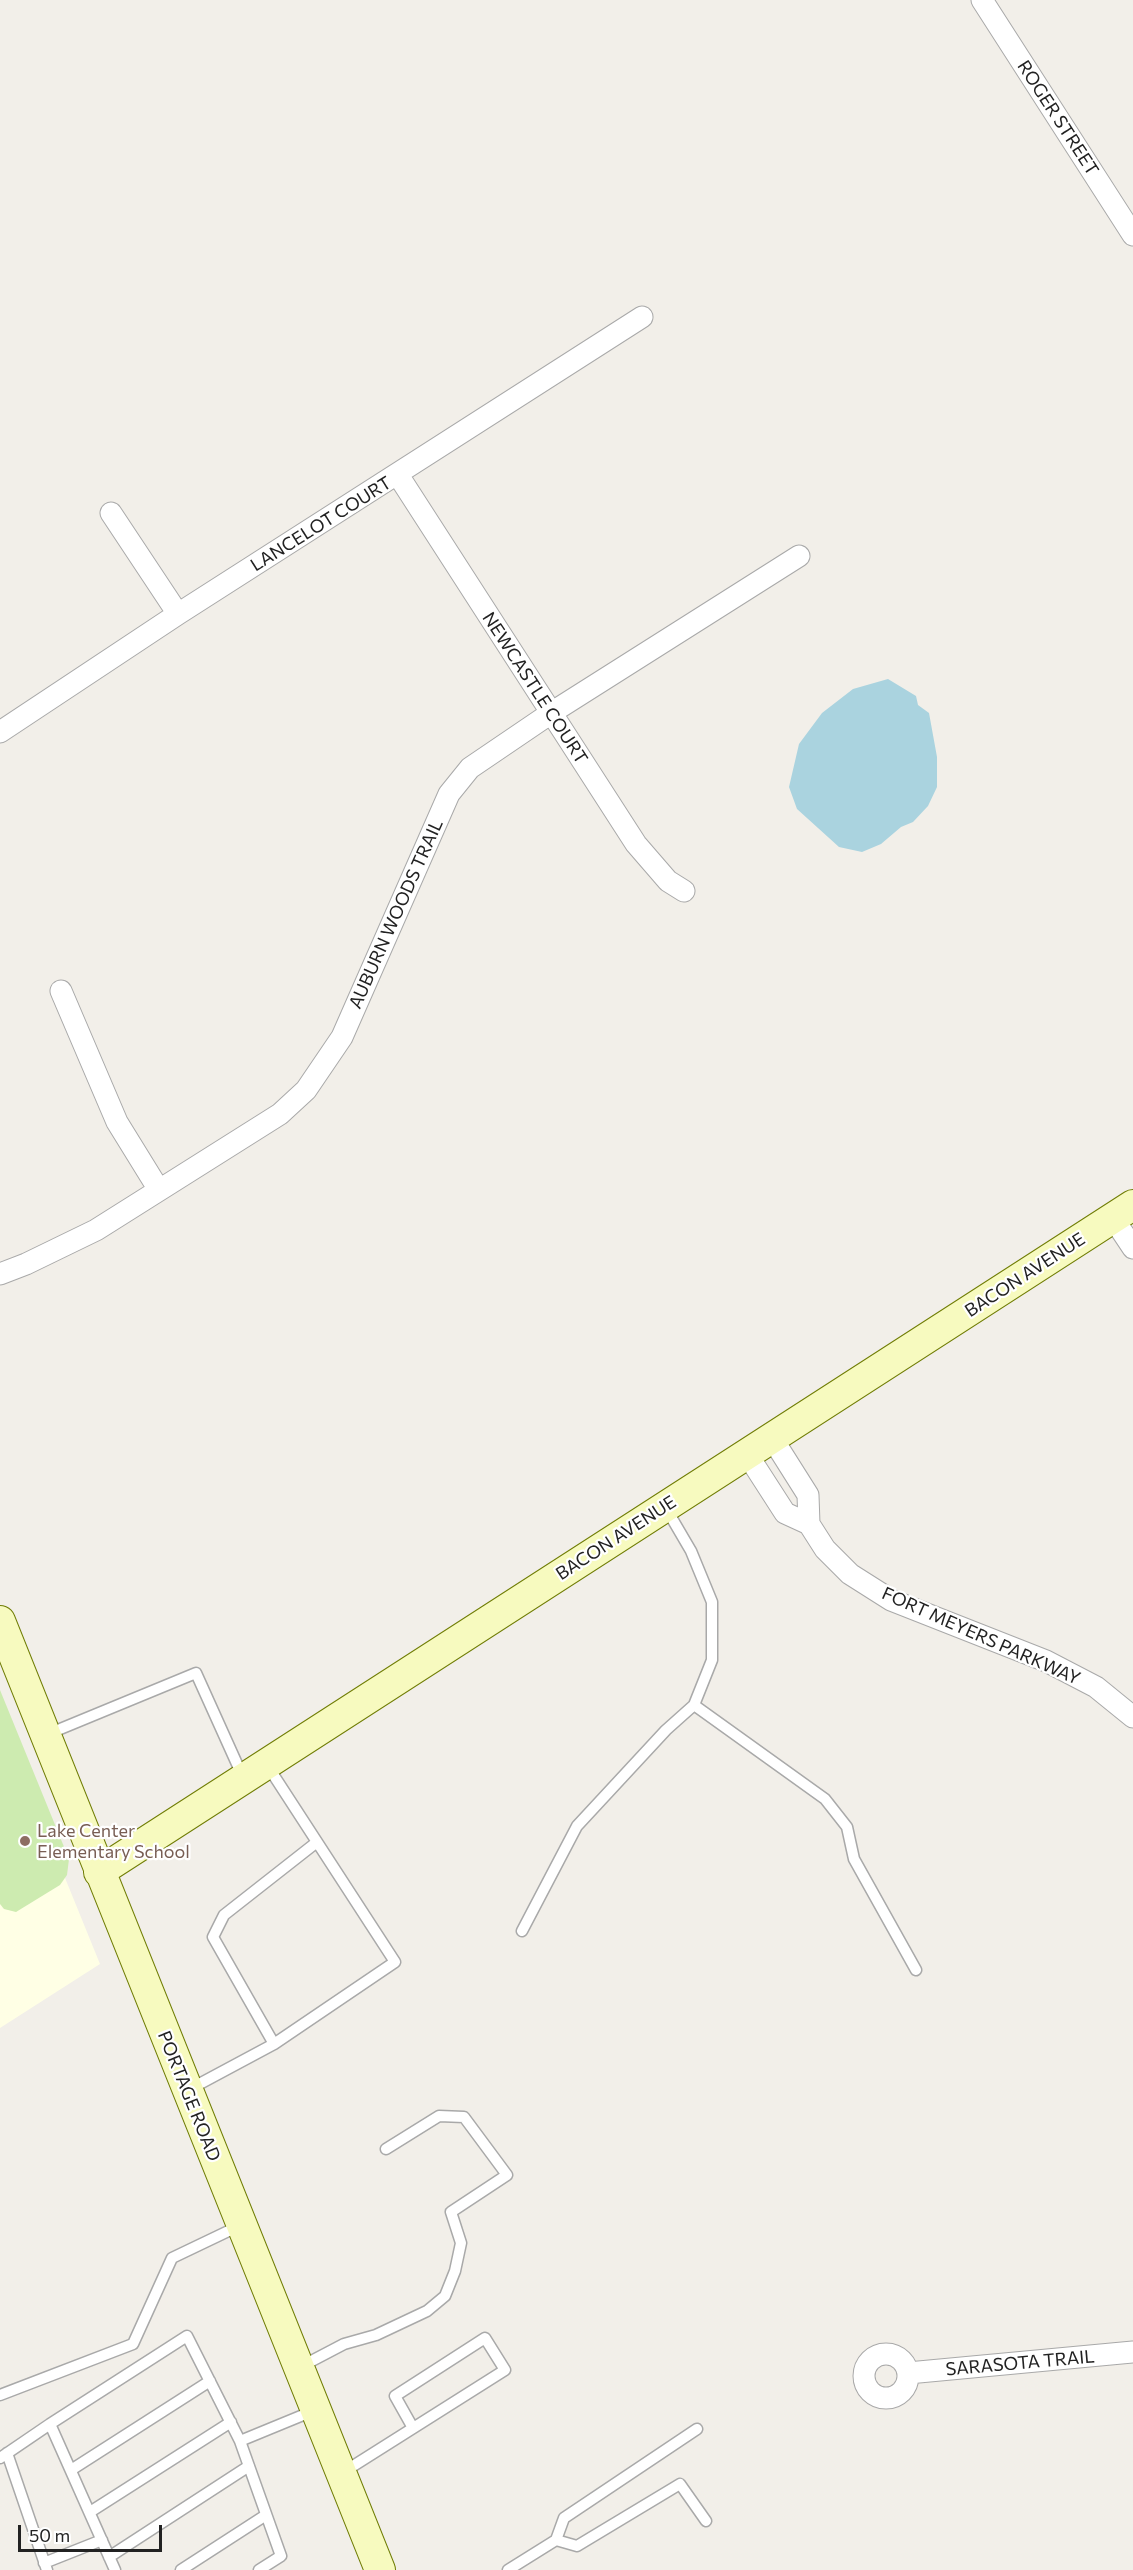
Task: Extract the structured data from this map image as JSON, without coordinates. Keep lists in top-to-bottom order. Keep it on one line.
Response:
{"streets":{"street":["ROGER STREET","LANCELOT COURT","NEWCASTLE COURT","AUBURN WOODS TRAIL","BACON AVENUE","FORT MEYERS PARKWAY","PORTAGE ROAD","SARASOTA TRAIL"]},"crossings":[["LANCELOT COURT","NEWCASTLE COURT"],["NEWCASTLE COURT","AUBURN WOODS TRAIL"],["BACON AVENUE","FORT MEYERS PARKWAY"],["BACON AVENUE","PORTAGE ROAD"]],"places":["Lake Center Elementary School"],"scale_bar":"50 m"}
